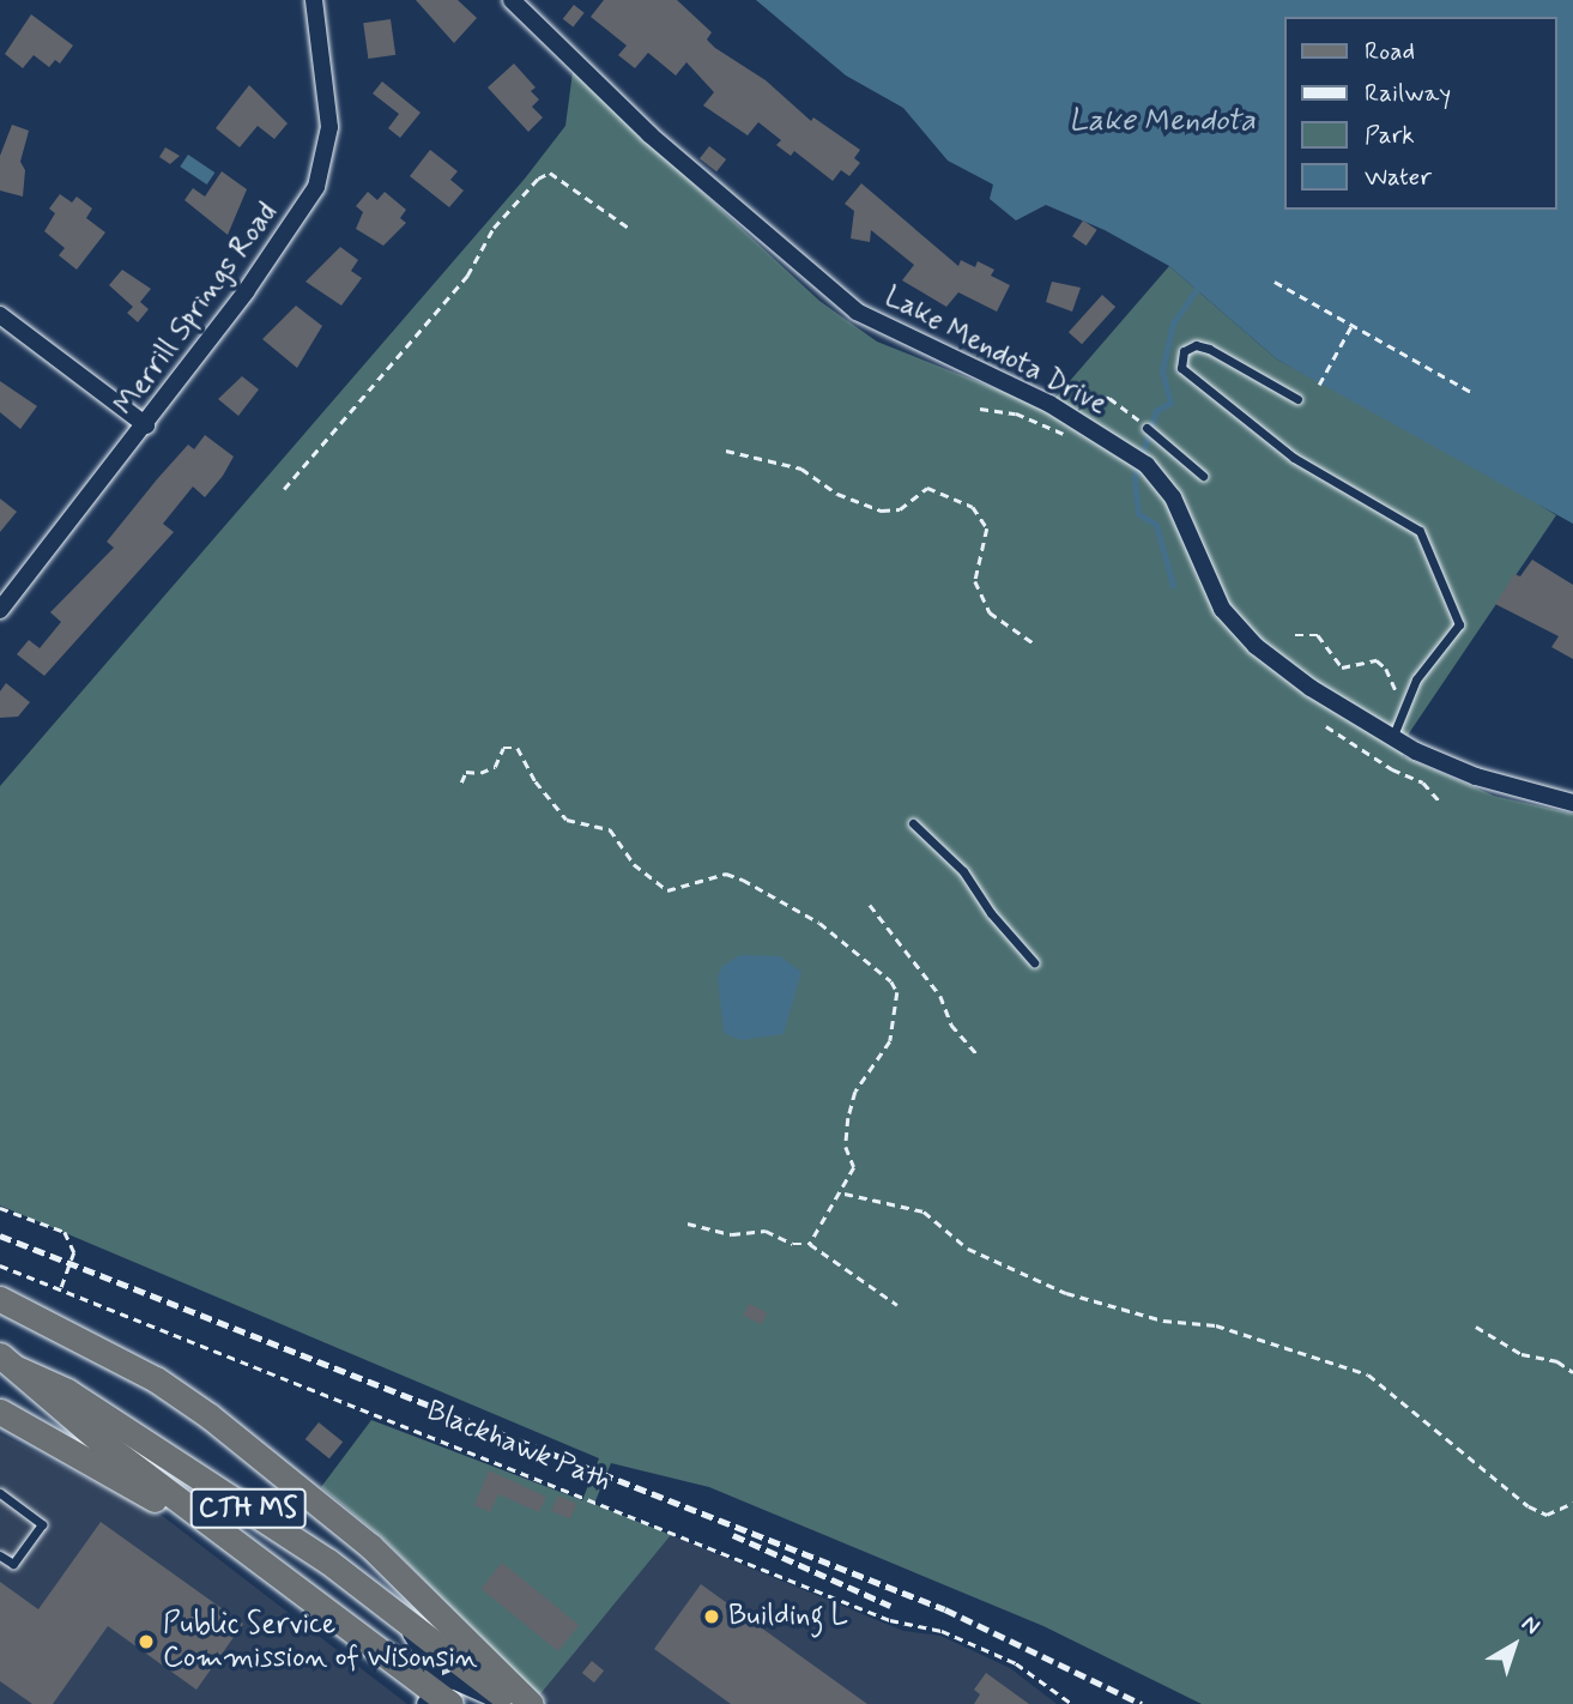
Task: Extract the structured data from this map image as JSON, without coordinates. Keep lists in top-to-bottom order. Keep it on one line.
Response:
{"streets":{"main road":["CTH MS"],"street":["Merrill Springs Road","Lake Mendota Drive"],"path":["Blackhawk Path"]},"water":["Lake Mendota"],"places":["Building L","Public Service Commission of Wisonsin"],"legend":["Road","Railway","Park","Water"],"north":"top right"}
